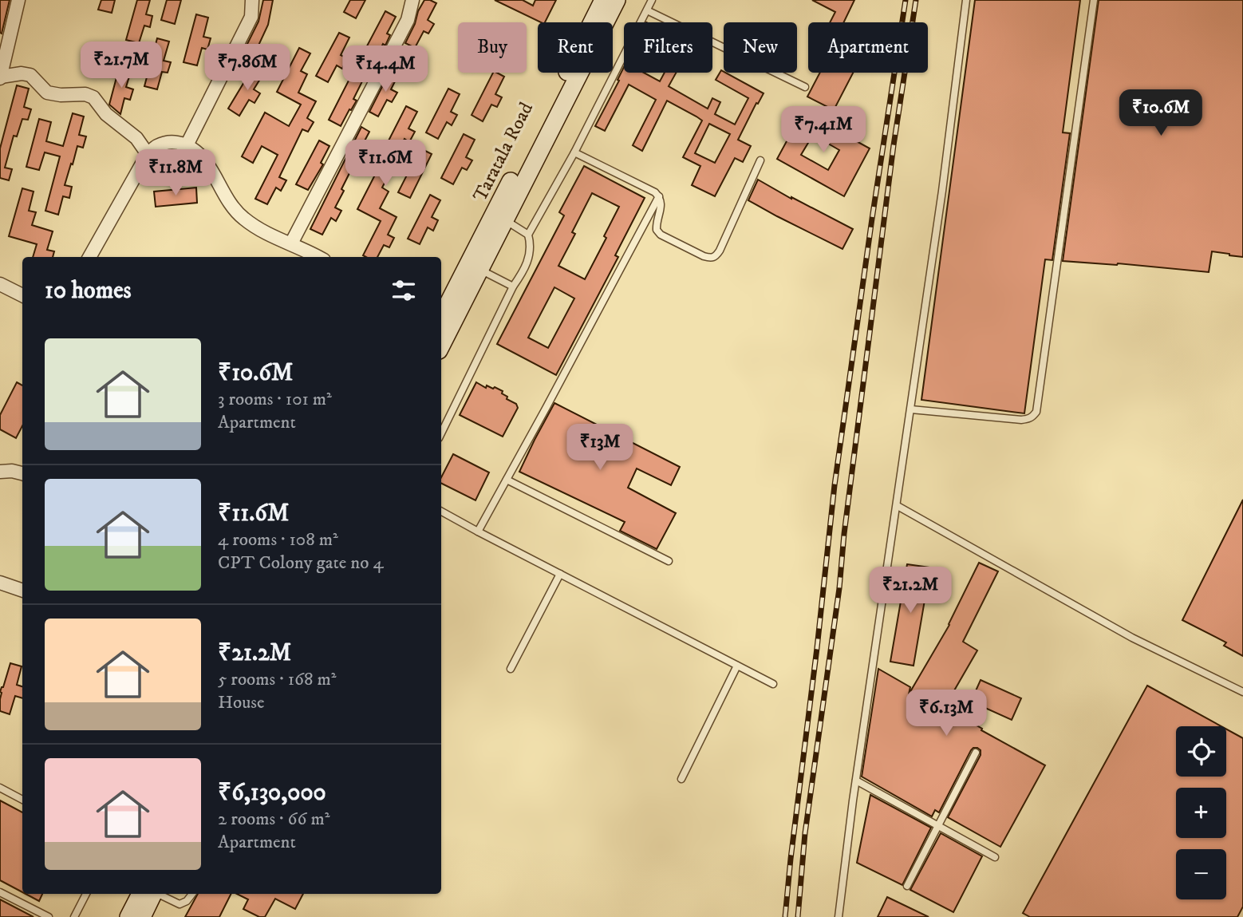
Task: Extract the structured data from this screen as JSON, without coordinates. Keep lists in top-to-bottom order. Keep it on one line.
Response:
{"streets":{"main road":["Taratala Road"]},"page":{"chip":["Buy","Rent","Filters","New","Apartment"],"price":["₹21.7M","₹7.86M","₹14.4M","₹10.6M","₹7.41M","₹11.6M","₹11.8M","₹13M","₹21.2M","₹6.13M"],"heading":"10 homes","list":[{"name":"₹10.6M","note":"3 rooms · 101 m² · Apartment"},{"name":"₹11.6M","note":"4 rooms · 108 m² · CPT Colony gate no 4"},{"name":"₹21.2M","note":"5 rooms · 168 m² · House"},{"name":"₹6,130,000","note":"2 rooms · 66 m² · Apartment"}],"map_buttons":["+","−"]}}
